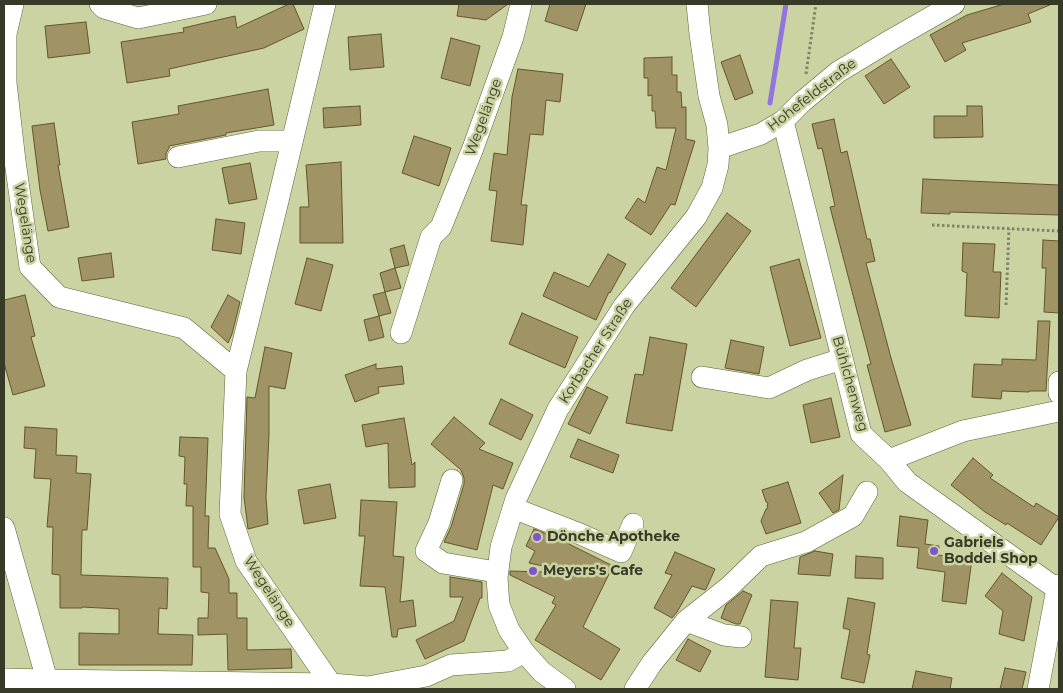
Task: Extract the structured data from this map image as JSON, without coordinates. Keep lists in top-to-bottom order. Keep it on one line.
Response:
{"streets":{"street":["Hohefeldstraße","Wegelänge","Korbacher Straße","Bühlchenweg"]},"crossings":[["Hohefeldstraße","Korbacher Straße"],["Hohefeldstraße","Bühlchenweg"]],"places":["Dönche Apotheke","Gabriels Boddel Shop","Meyers's Cafe"]}
